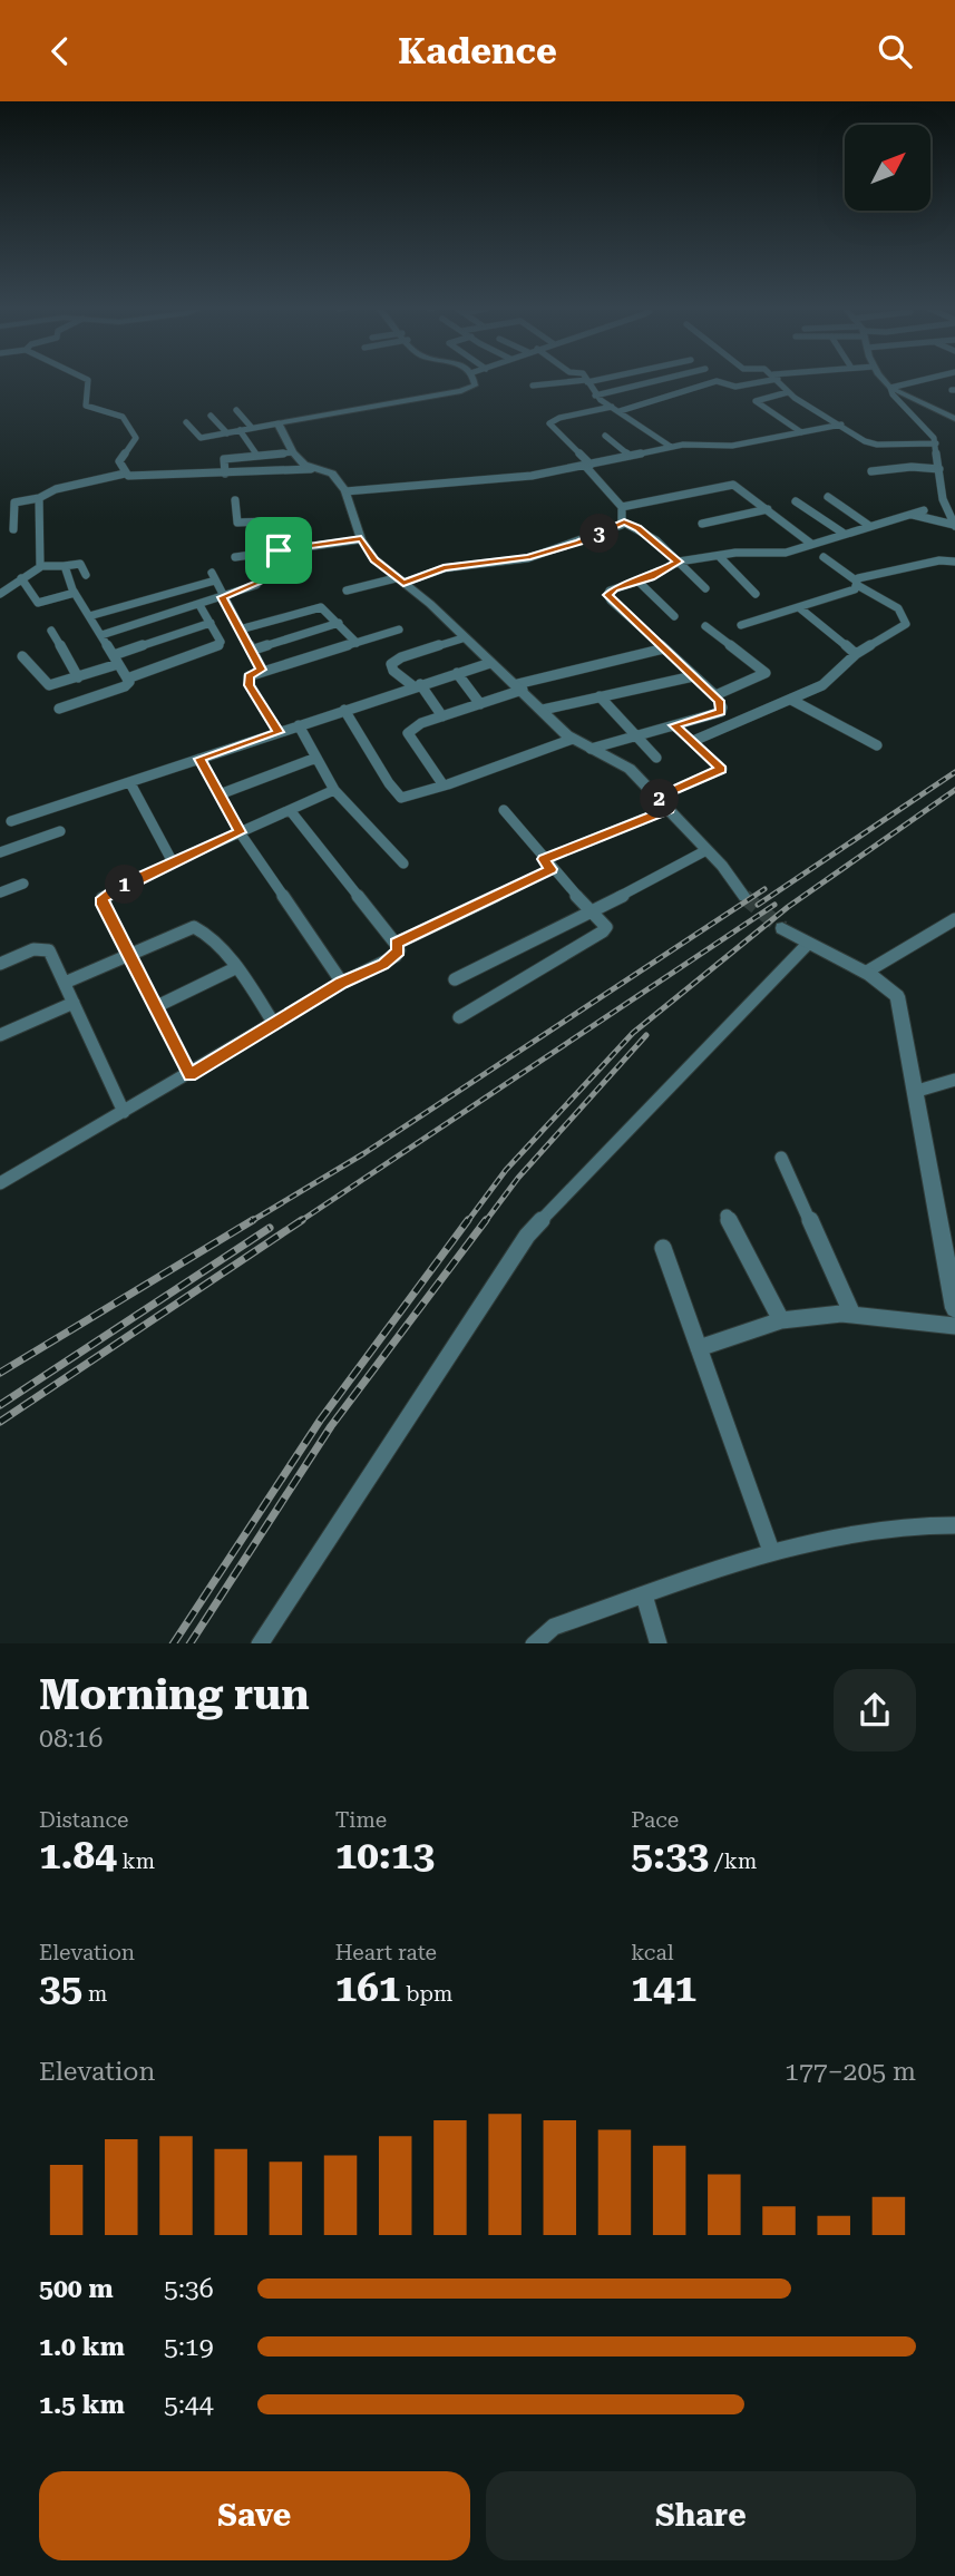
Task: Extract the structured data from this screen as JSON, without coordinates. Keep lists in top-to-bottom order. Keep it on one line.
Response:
{"north":"top right","page":{"header":"Kadence","pins":["3","2","1"],"heading":["Morning run","08:16"],"stats":[["Distance","1.84 km"],["Time","10:13"],["Pace","5:33 /km"],["Elevation","35 m"],["Heart rate","161 bpm"],["kcal","141"]],"chart":["Elevation","177–205 m"],"list":[{"name":"500 m","note":"5:36"},{"name":"1.0 km","note":"5:19"},{"name":"1.5 km","note":"5:44"}],"buttons":["Save","Share"]}}
